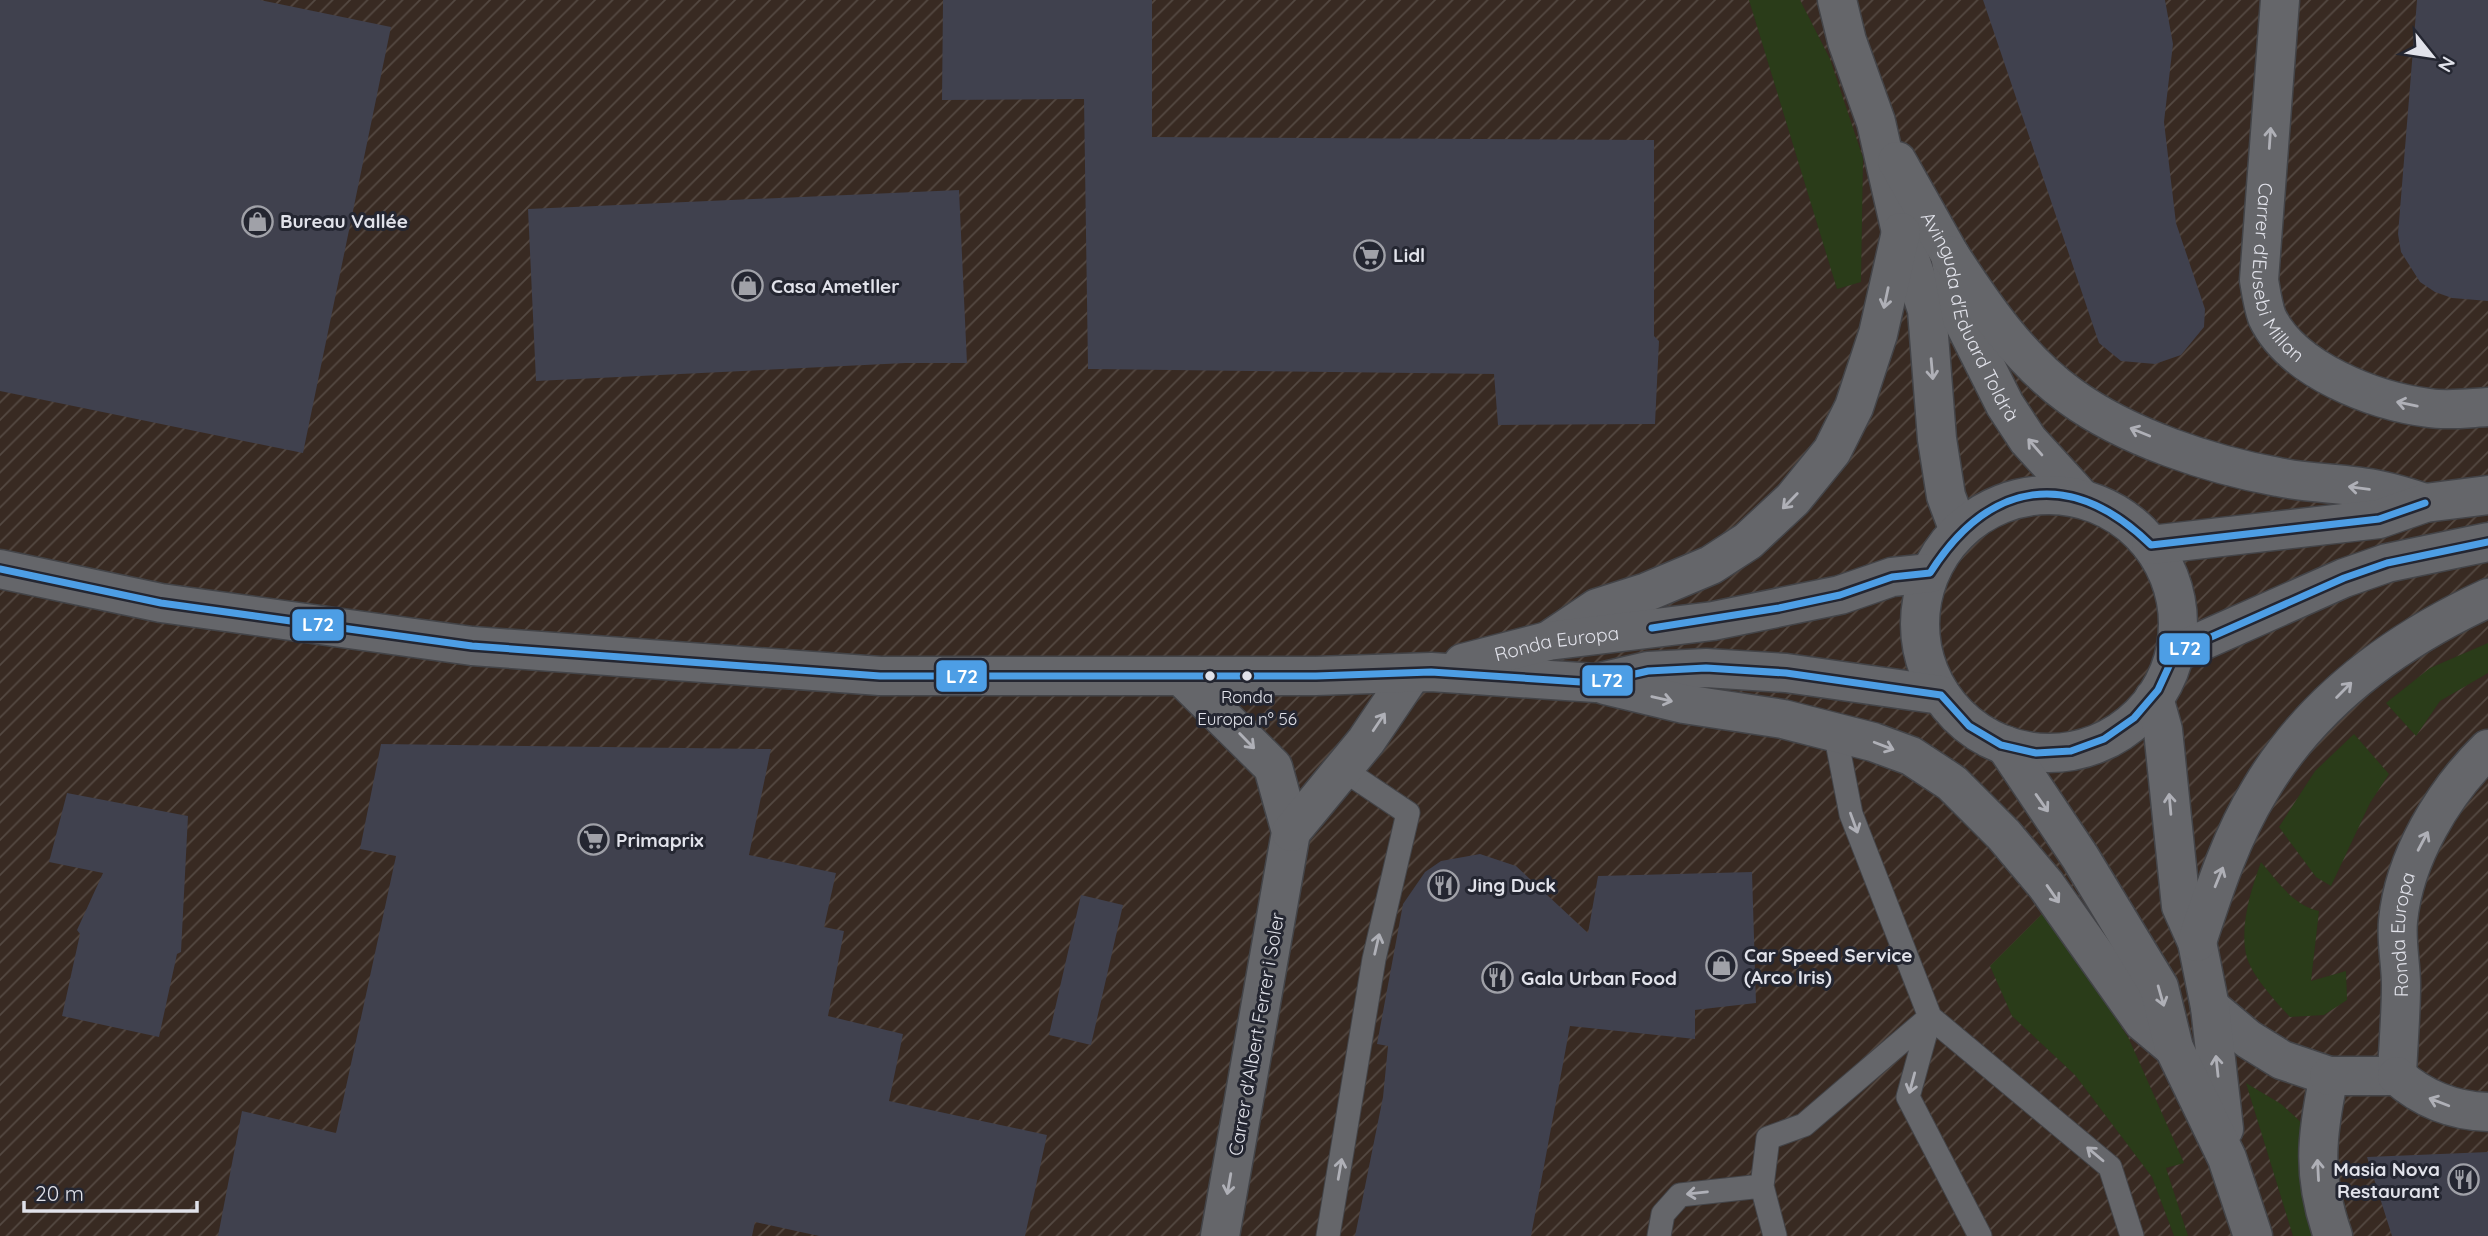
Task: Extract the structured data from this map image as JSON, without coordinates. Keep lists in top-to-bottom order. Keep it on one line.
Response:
{"streets":{"street":["Carrer d'Eusebi Millan","Avinguda d'Eduard Toldrà","Ronda Europa","Carrer d'Albert Ferrer i Soler"]},"crossings":[["Ronda Europa","Carrer d'Albert Ferrer i Soler"]],"one_way":["Carrer d'Eusebi Millan","Carrer d'Albert Ferrer i Soler"],"places":{"shop":["Bureau Vallée","Casa Ametller","Car Speed Service (Arco Iris)"],"supermarket":["Lidl","Primaprix"],"other":["Ronda Europa nº 56"],"restaurant":["Jing Duck","Gala Urban Food","Masia Nova Restaurant"]},"lines":["transit line L72"],"scale_bar":"20 m","north":"bottom right"}
